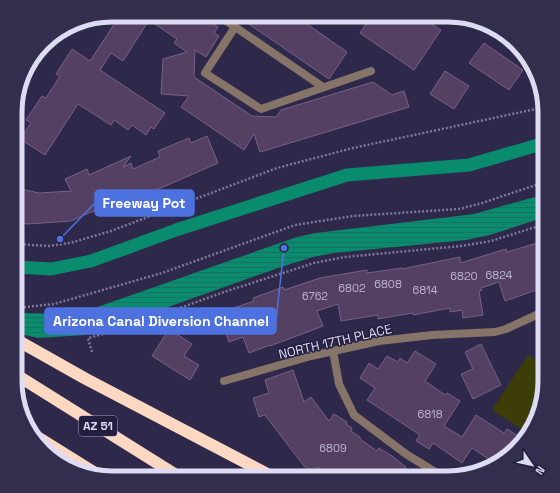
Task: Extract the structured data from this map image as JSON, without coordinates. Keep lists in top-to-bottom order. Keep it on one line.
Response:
{"streets":{"highway":["AZ 51"],"street":["NORTH 17TH PLACE"]},"places":["Freeway Pot","Arizona Canal Diversion Channel"],"house_numbers":["6824","6820","6808","6802","6814","6762","6818","6809"],"north":"bottom right"}
